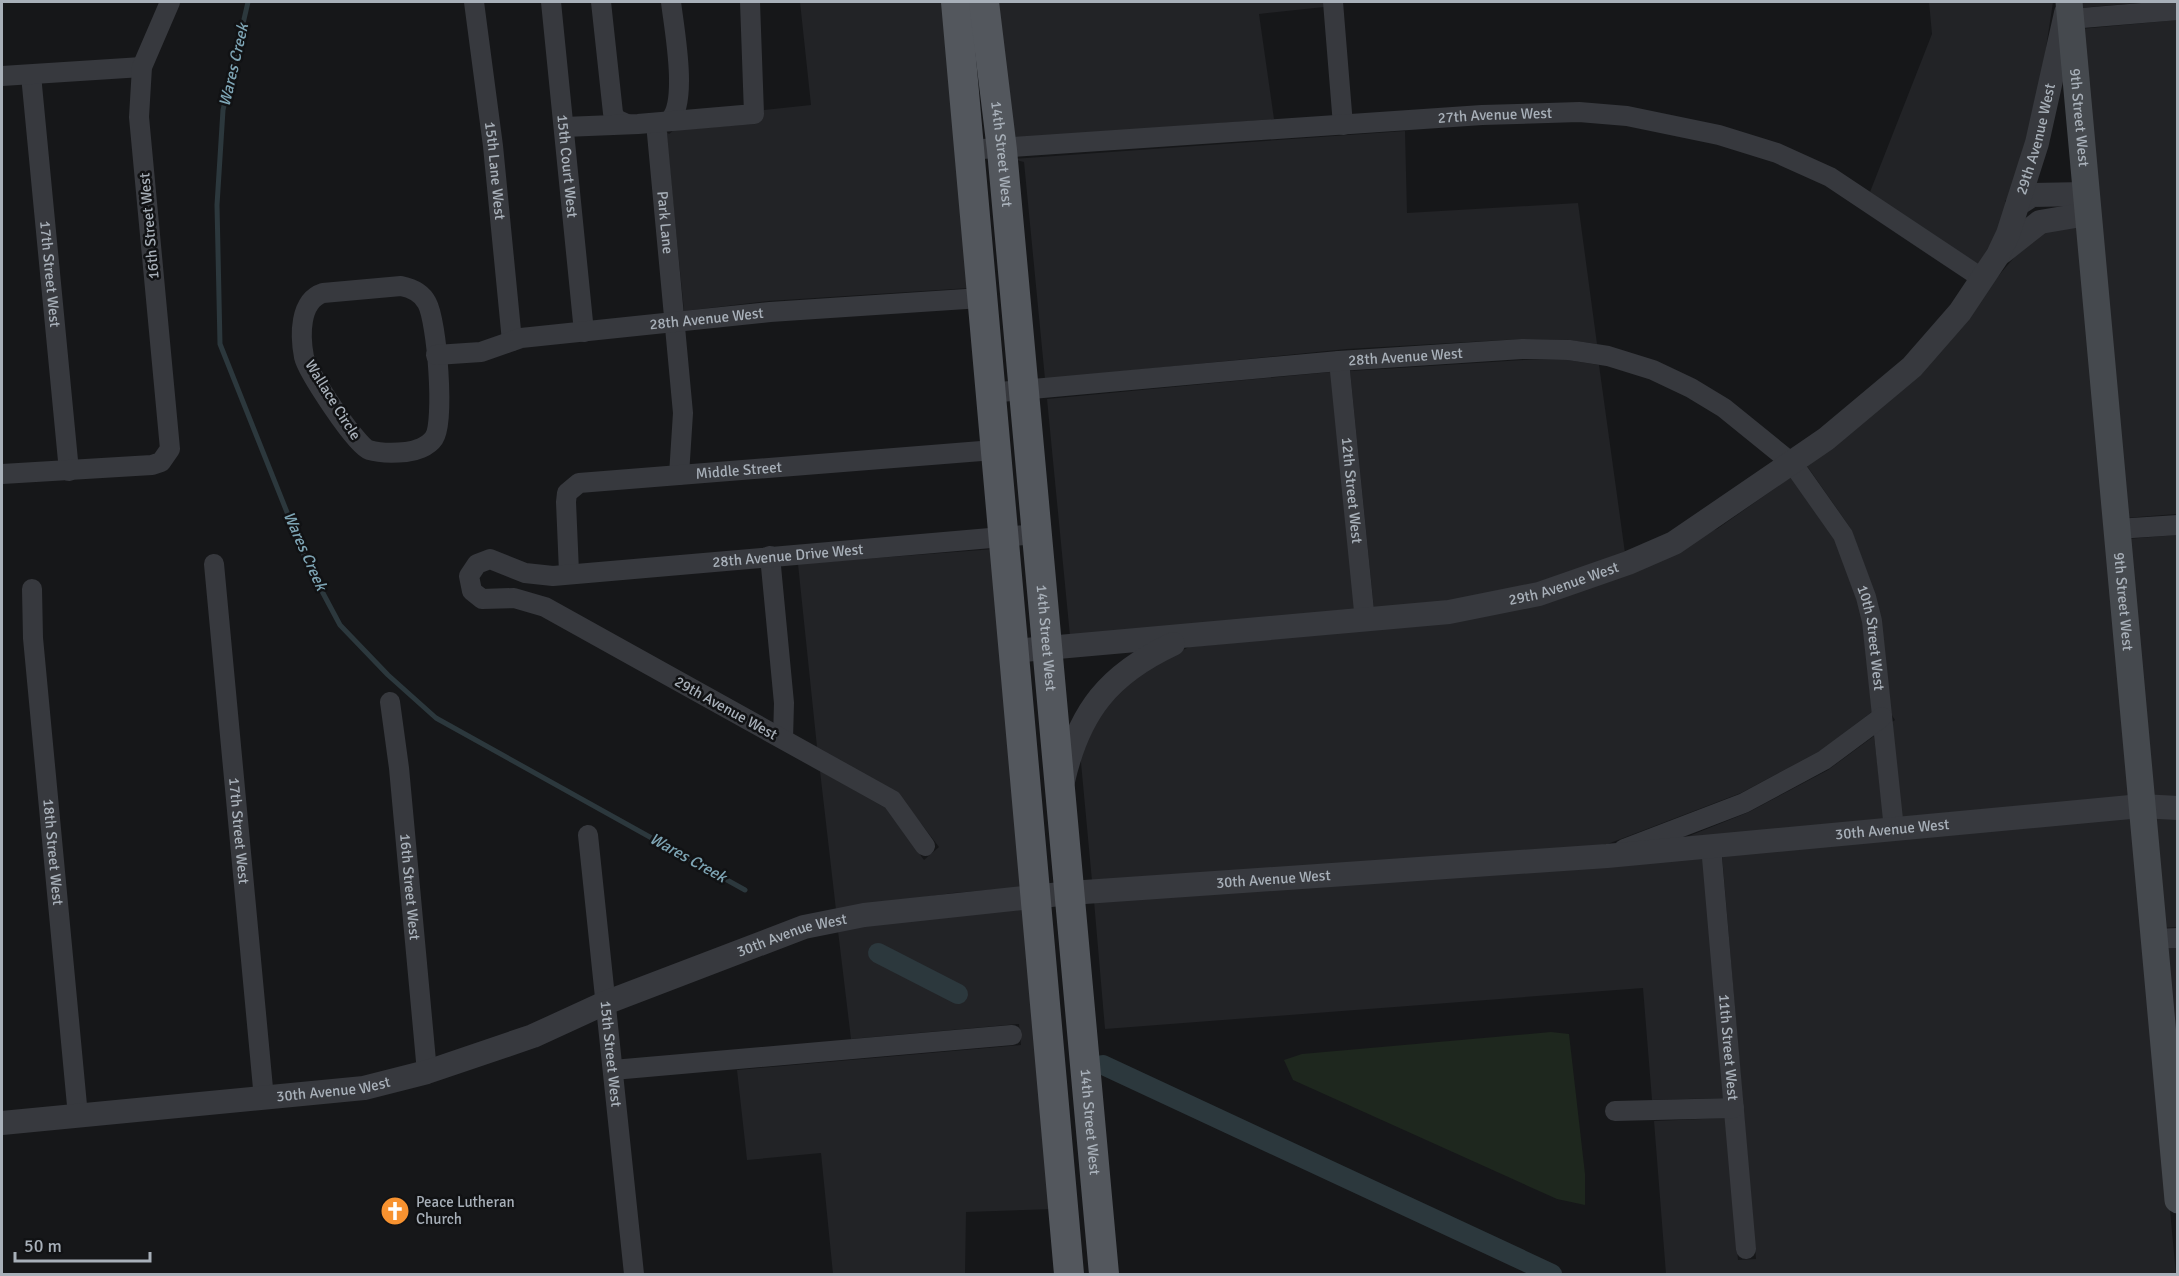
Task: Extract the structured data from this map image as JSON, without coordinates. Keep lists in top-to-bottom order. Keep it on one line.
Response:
{"streets":{"main road":["9th Street West","14th Street West"],"street":["27th Avenue West","29th Avenue West","15th Court West","15th Lane West","Park Lane","16th Street West","17th Street West","28th Avenue West","Wallace Circle","Middle Street","12th Street West","28th Avenue Drive West","10th Street West","30th Avenue West","18th Street West","11th Street West","15th Street West"]},"crossings":[["27th Avenue West","29th Avenue West"],["27th Avenue West","14th Street West"],["9th Street West","29th Avenue West"],["9th Street West","30th Avenue West"],["29th Avenue West","14th Street West"],["29th Avenue West","28th Avenue West"],["29th Avenue West","12th Street West"],["29th Avenue West","10th Street West"],["14th Street West","28th Avenue West"],["14th Street West","28th Avenue Drive West"],["14th Street West","30th Avenue West"],["15th Court West","28th Avenue West"],["15th Lane West","28th Avenue West"],["Park Lane","28th Avenue West"],["Park Lane","Middle Street"],["16th Street West","17th Street West"],["16th Street West","30th Avenue West"],["17th Street West","30th Avenue West"],["28th Avenue West","Wallace Circle"],["28th Avenue West","12th Street West"],["28th Avenue West","10th Street West"],["Middle Street","28th Avenue Drive West"],["10th Street West","30th Avenue West"],["30th Avenue West","18th Street West"],["30th Avenue West","11th Street West"],["30th Avenue West","15th Street West"]],"water":["Wares Creek"],"places":{"church":["Peace Lutheran Church"]},"scale_bar":"50 m"}
